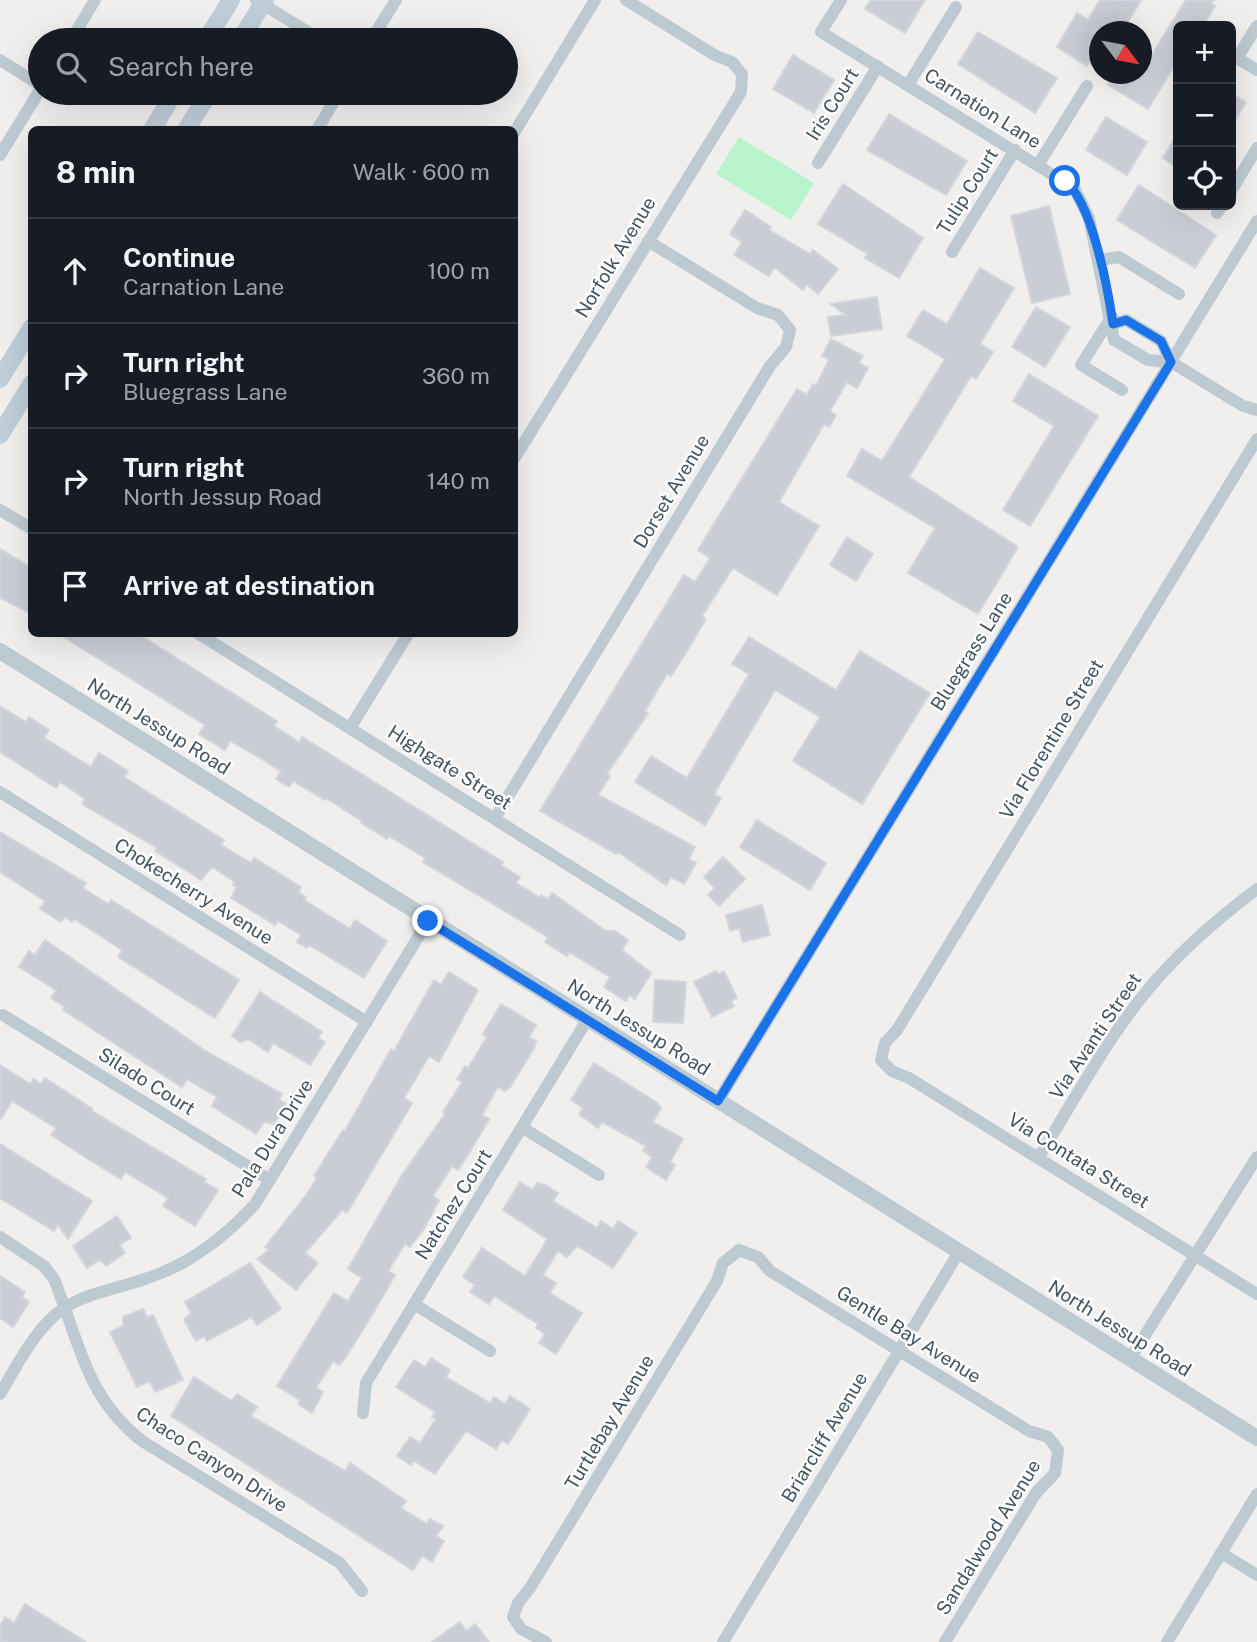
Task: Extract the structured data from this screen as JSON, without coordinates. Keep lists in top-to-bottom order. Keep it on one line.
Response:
{"streets":{"street":["Iris Court","Carnation Lane","Tulip Court","Norfolk Avenue","Dorset Avenue","Bluegrass Lane","North Jessup Road","Via Florentine Street","Highgate Street","Chokecherry Avenue","Via Avanti Street","Silado Court","Pala Dura Drive","Via Contata Street","Natchez Court","Gentle Bay Avenue","Turtlebay Avenue","Briarcliff Avenue","Chaco Canyon Drive","Sandalwood Avenue"]},"crossings":[["Iris Court","Carnation Lane"],["Carnation Lane","Tulip Court"],["Carnation Lane","Bluegrass Lane"],["Norfolk Avenue","Dorset Avenue"],["Dorset Avenue","Highgate Street"],["Bluegrass Lane","North Jessup Road"],["North Jessup Road","Pala Dura Drive"],["North Jessup Road","Natchez Court"],["North Jessup Road","Briarcliff Avenue"],["Via Florentine Street","Via Contata Street"],["Chokecherry Avenue","Pala Dura Drive"],["Via Avanti Street","Via Contata Street"],["Silado Court","Pala Dura Drive"],["Pala Dura Drive","Chaco Canyon Drive"],["Gentle Bay Avenue","Turtlebay Avenue"],["Gentle Bay Avenue","Briarcliff Avenue"],["Gentle Bay Avenue","Sandalwood Avenue"]],"north":"bottom right","page":{"map_buttons":["+","−"],"search":"Search here","heading":["8 min","Walk · 600 m"],"list":[["Continue","Carnation Lane","100 m"],["Turn right","Bluegrass Lane","360 m"],["Turn right","North Jessup Road","140 m"],"Arrive at destination"]}}
